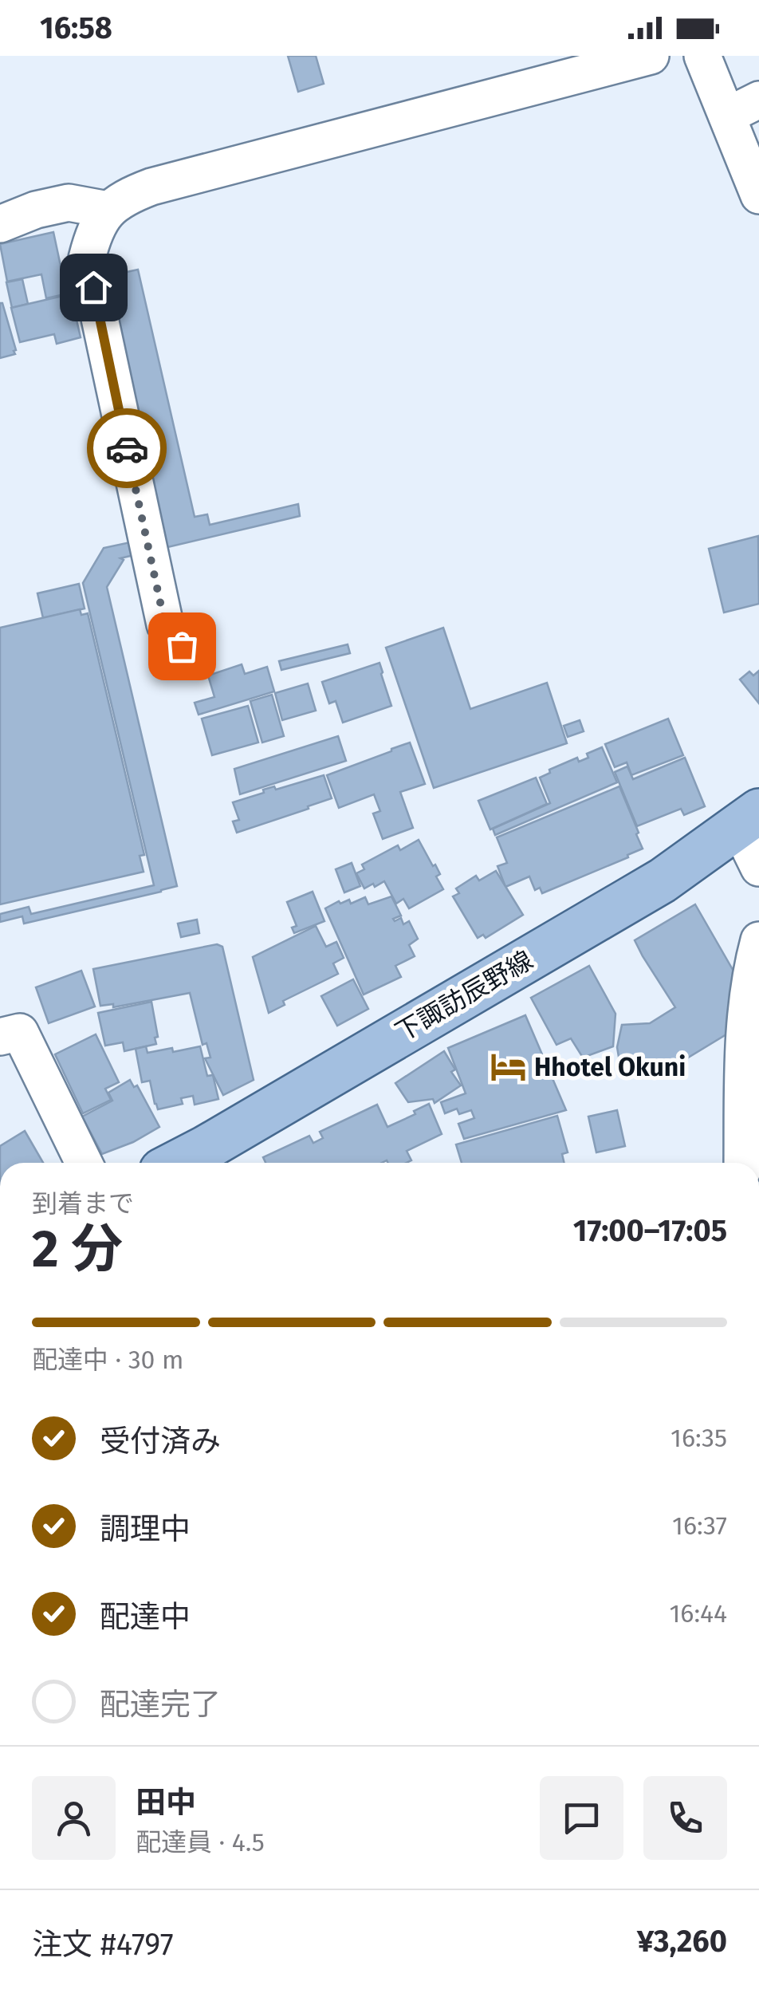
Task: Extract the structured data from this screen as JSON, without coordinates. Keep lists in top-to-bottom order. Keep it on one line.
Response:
{"streets":{"main road":["下諏訪辰野線"]},"places":{"hotel":["Hhotel Okuni"]},"page":{"status":"16:58","heading":["2 分","到着まで","17:00–17:05"],"panel":["田中","配達員 · 4.5","注文 #4797","¥3,260"],"bar":"配達中 · 30 m","list":[["受付済み","16:35"],["調理中","16:37"],["配達中","16:44"],"配達完了"]}}
